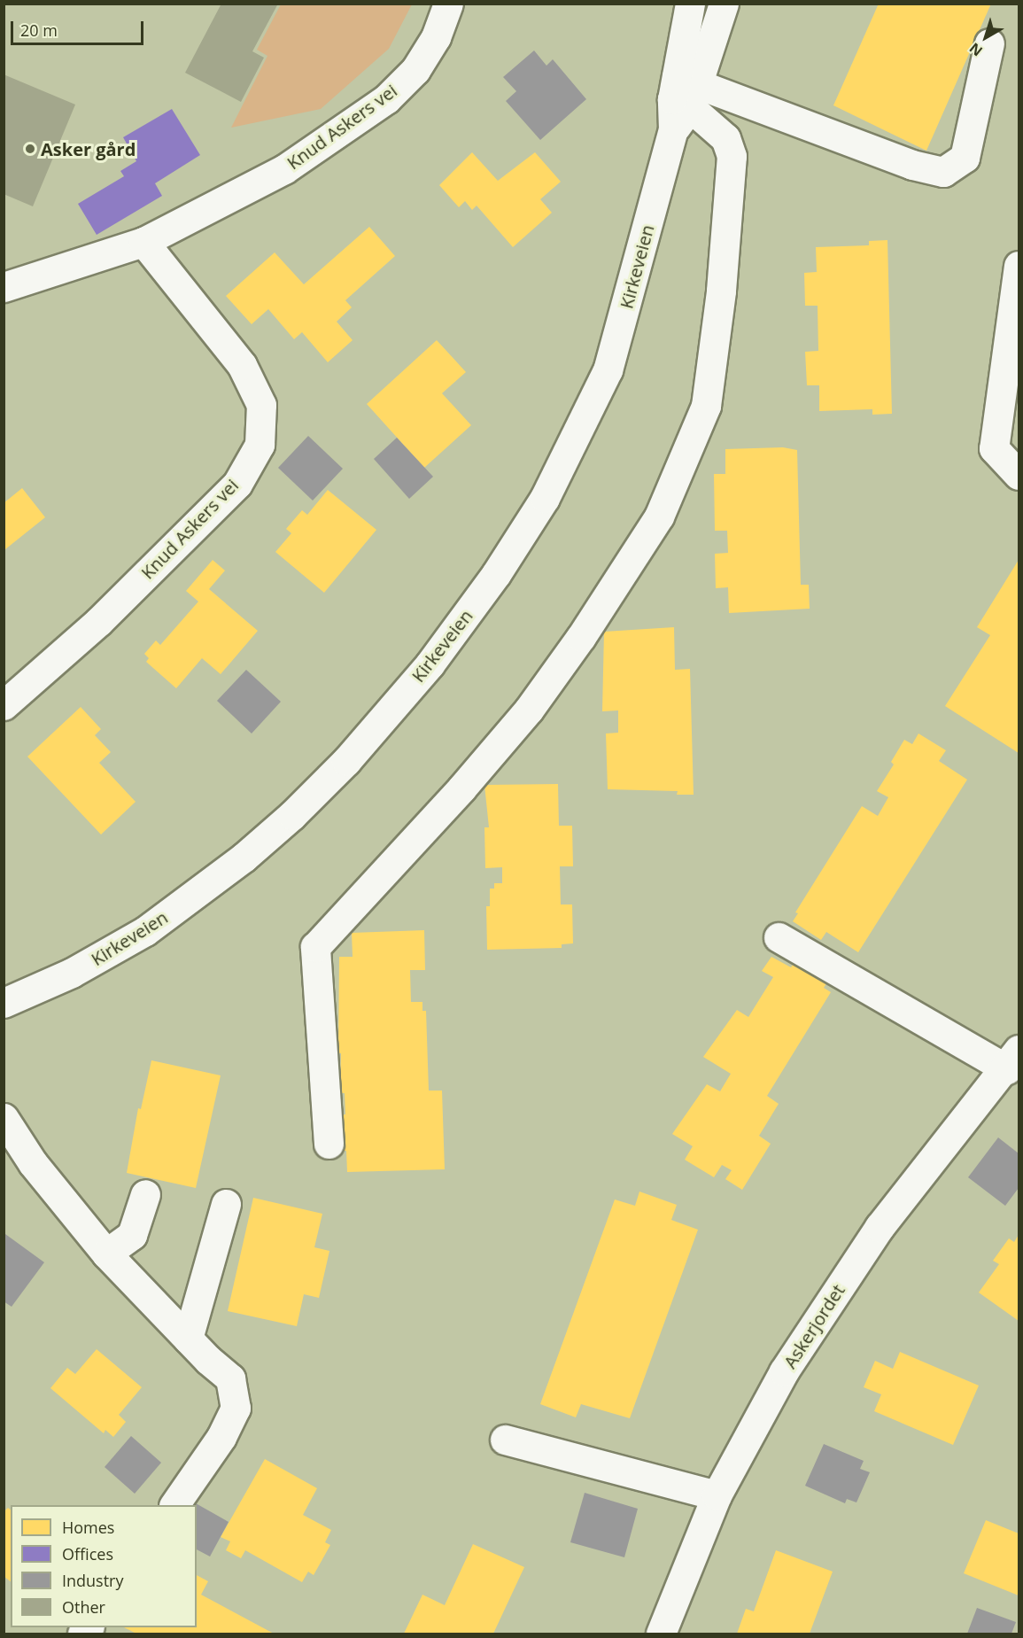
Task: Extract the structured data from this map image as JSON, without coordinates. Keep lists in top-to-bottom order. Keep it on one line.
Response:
{"streets":{"street":["Knud Askers vei","Kirkeveien","Askerjordet"]},"places":["Asker gård"],"legend":["Homes","Offices","Industry","Other"],"scale_bar":"20 m","north":"bottom left"}
